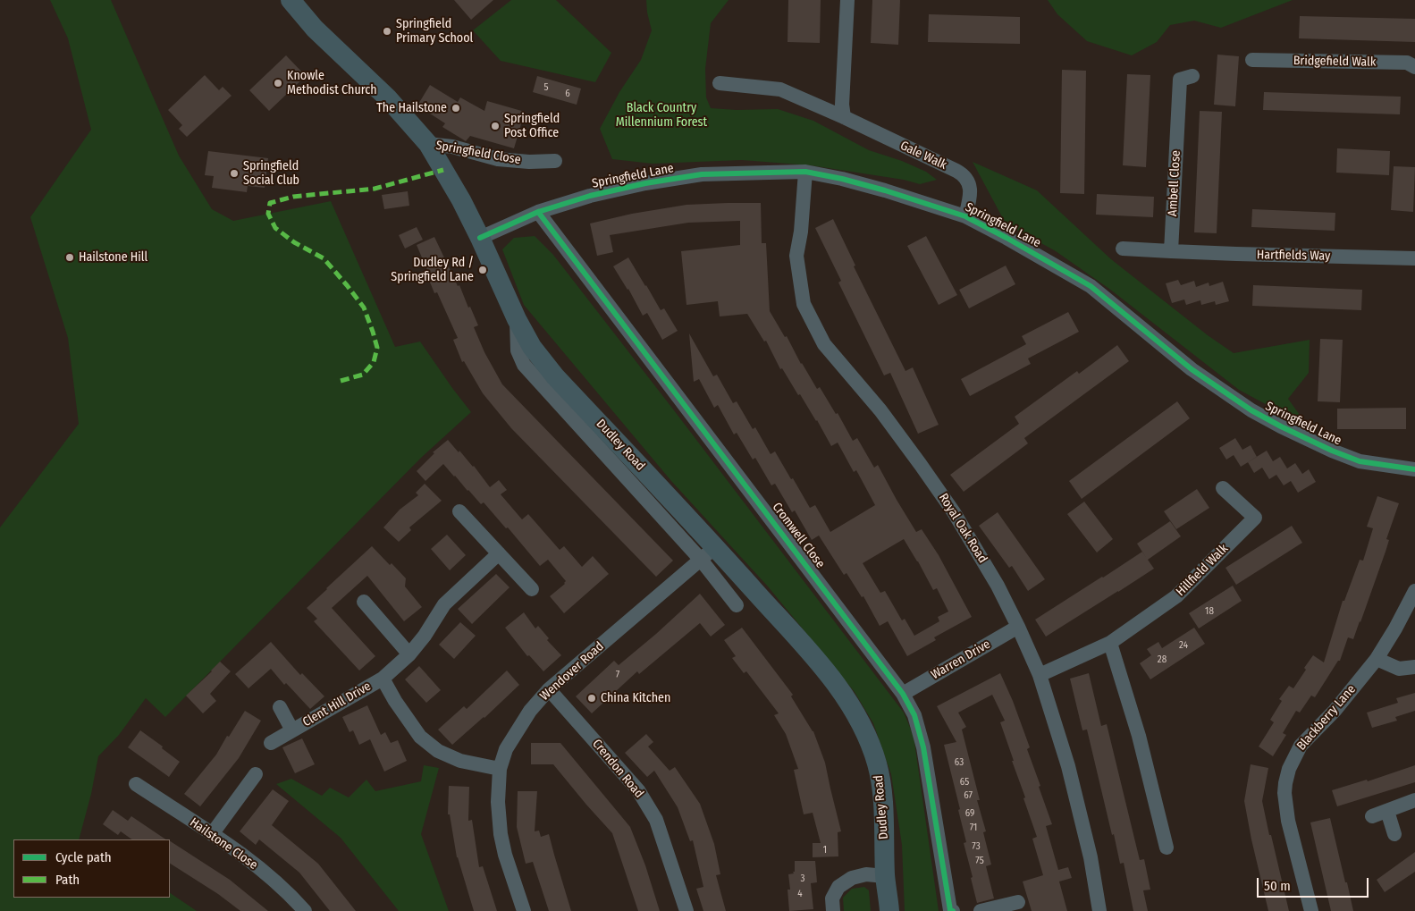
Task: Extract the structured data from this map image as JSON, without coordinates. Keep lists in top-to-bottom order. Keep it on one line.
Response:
{"streets":{"main road":["Dudley Road"],"street":["Bridgefield Walk","Springfield Close","Gale Walk","Springfield Lane","Ambell Close","Hartfields Way","Royal Oak Road","Cromwell Close","Hillfield Walk","Warren Drive","Wendover Road","Clent Hill Drive","Blackberry Lane","Crendon Road","Hailstone Close"]},"crossings":[["Springfield Close","Dudley Road"],["Gale Walk","Springfield Lane"],["Springfield Lane","Dudley Road"],["Springfield Lane","Royal Oak Road"],["Springfield Lane","Cromwell Close"],["Ambell Close","Hartfields Way"],["Dudley Road","Wendover Road"],["Royal Oak Road","Hillfield Walk"],["Royal Oak Road","Warren Drive"],["Cromwell Close","Warren Drive"],["Wendover Road","Clent Hill Drive"],["Wendover Road","Crendon Road"]],"parks":["Black Country Millennium Forest"],"places":["Springfield Primary School","Knowle Methodist Church","The Hailstone","Springfield Post Office","Springfield Social Club","Hailstone Hill","Dudley Rd / Springfield Lane","China Kitchen"],"house_numbers":["5","6","18","24","28","7","63","65","67","69","71","73","1","75","3","4"],"legend":["Cycle path","Path"],"scale_bar":"50 m"}
